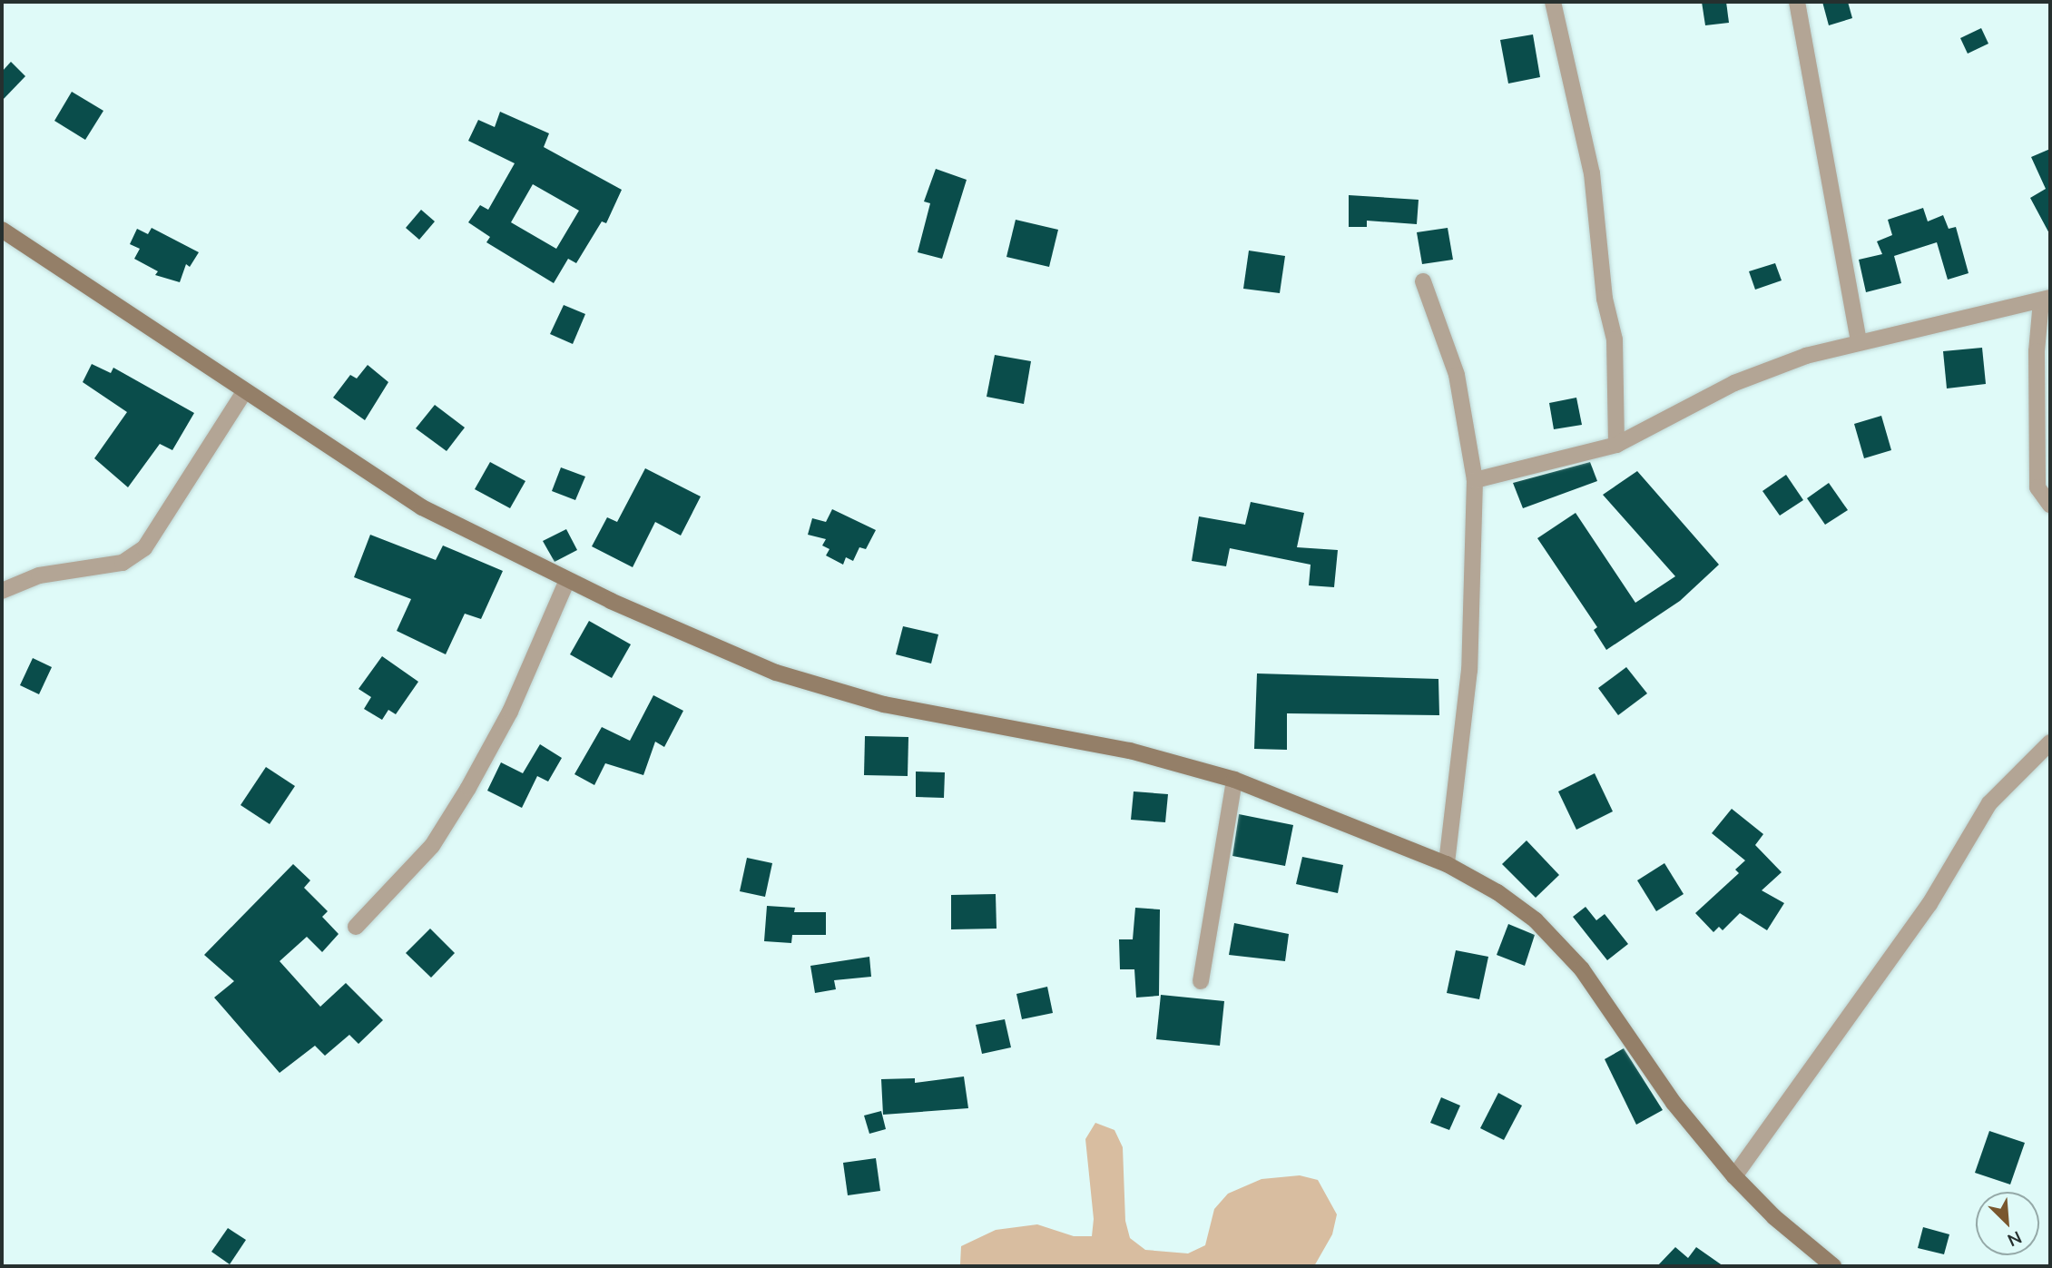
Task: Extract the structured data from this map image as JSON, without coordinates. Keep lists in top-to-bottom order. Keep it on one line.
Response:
{"north":"bottom right"}
